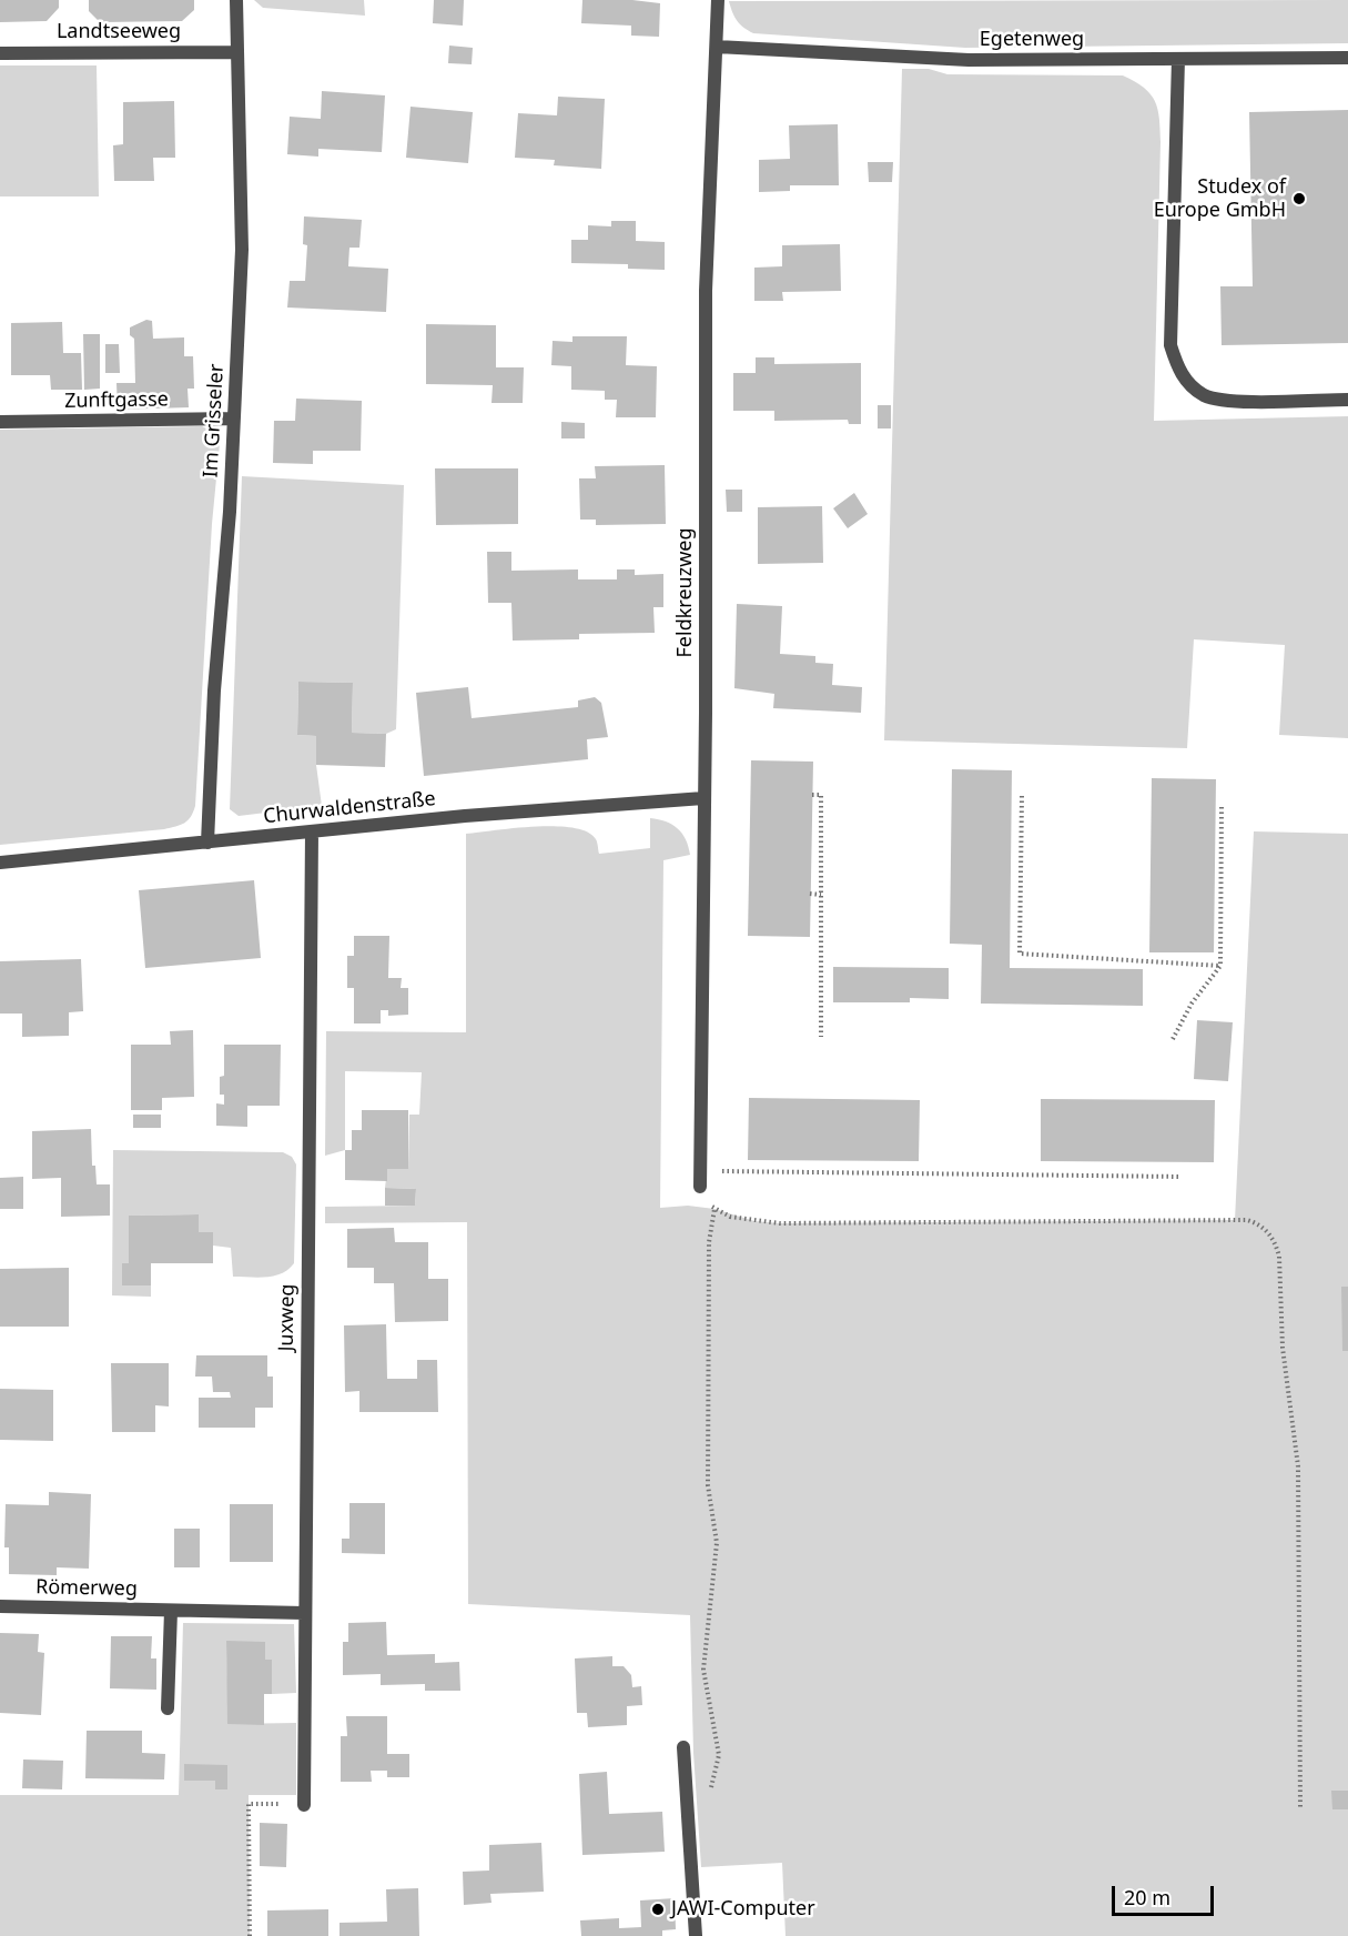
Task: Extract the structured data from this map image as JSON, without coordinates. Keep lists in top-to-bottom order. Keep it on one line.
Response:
{"streets":{"street":["Landtseeweg","Egetenweg","Zunftgasse","Im Grisseler","Feldkreuzweg","Churwaldenstraße","Juxweg","Römerweg"]},"crossings":[["Landtseeweg","Im Grisseler"],["Egetenweg","Feldkreuzweg"],["Zunftgasse","Im Grisseler"],["Im Grisseler","Churwaldenstraße"],["Feldkreuzweg","Churwaldenstraße"],["Churwaldenstraße","Juxweg"],["Juxweg","Römerweg"]],"places":["Studex of Europe GmbH","JAWI-Computer"],"scale_bar":"20 m"}
